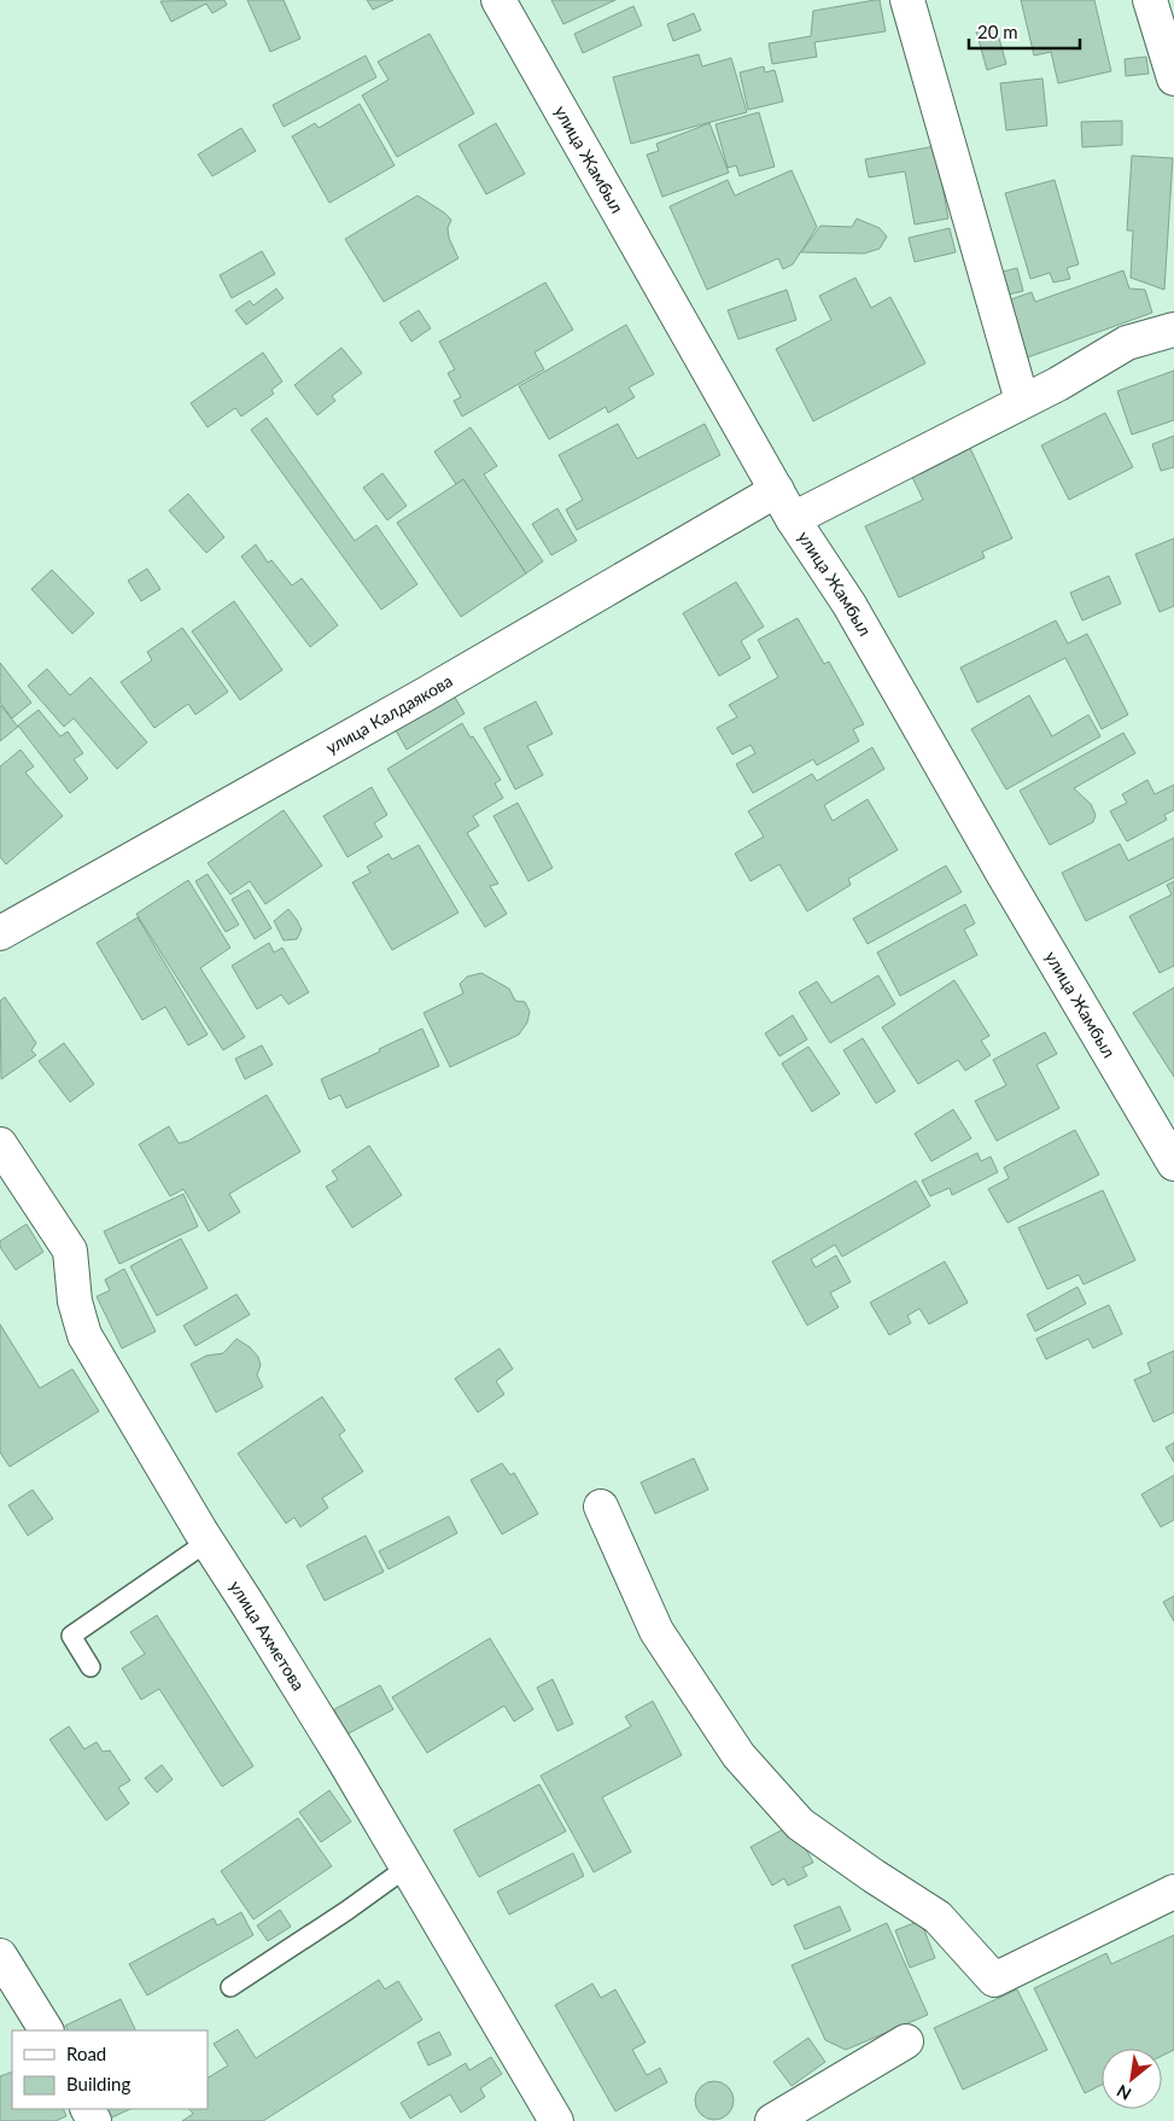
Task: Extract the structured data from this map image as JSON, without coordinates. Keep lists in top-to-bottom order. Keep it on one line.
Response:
{"streets":{"street":["улица Жамбыл","улица Калдаякова","улица Ахметова"]},"crossings":[["улица Жамбыл","улица Калдаякова"]],"legend":["Road","Building"],"scale_bar":"20 m","north":"bottom left"}
